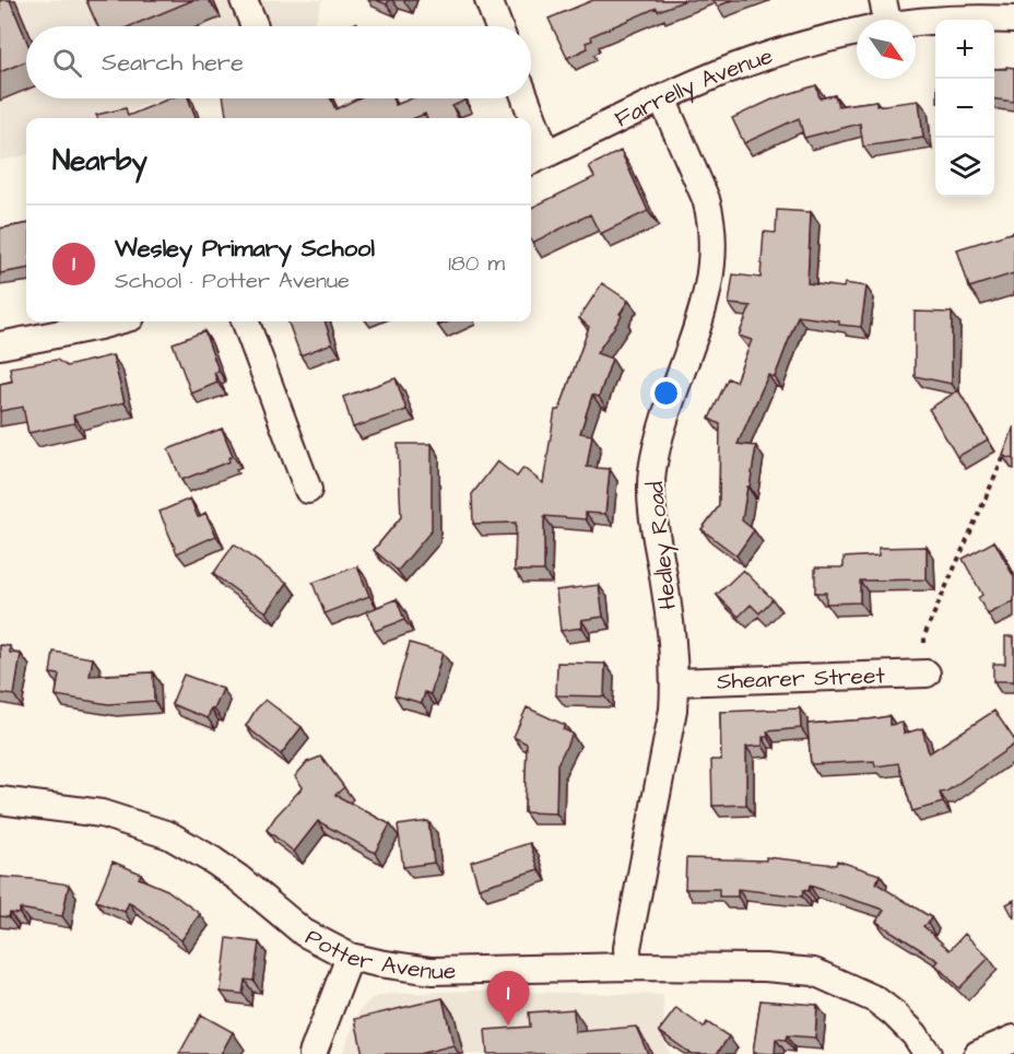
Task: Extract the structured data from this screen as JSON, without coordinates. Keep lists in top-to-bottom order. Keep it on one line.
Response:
{"streets":{"street":["Farrelly Avenue","Hedley Road","Shearer Street","Potter Avenue"]},"crossings":[["Farrelly Avenue","Hedley Road"],["Hedley Road","Shearer Street"],["Hedley Road","Potter Avenue"]],"north":"bottom right","page":{"map_buttons":["+","−"],"search":"Search here","heading":"Nearby","list":[{"mark":"1","name":"Wesley Primary School","note":"School · Potter Avenue","value":"180 m"}],"pins":"1"}}
